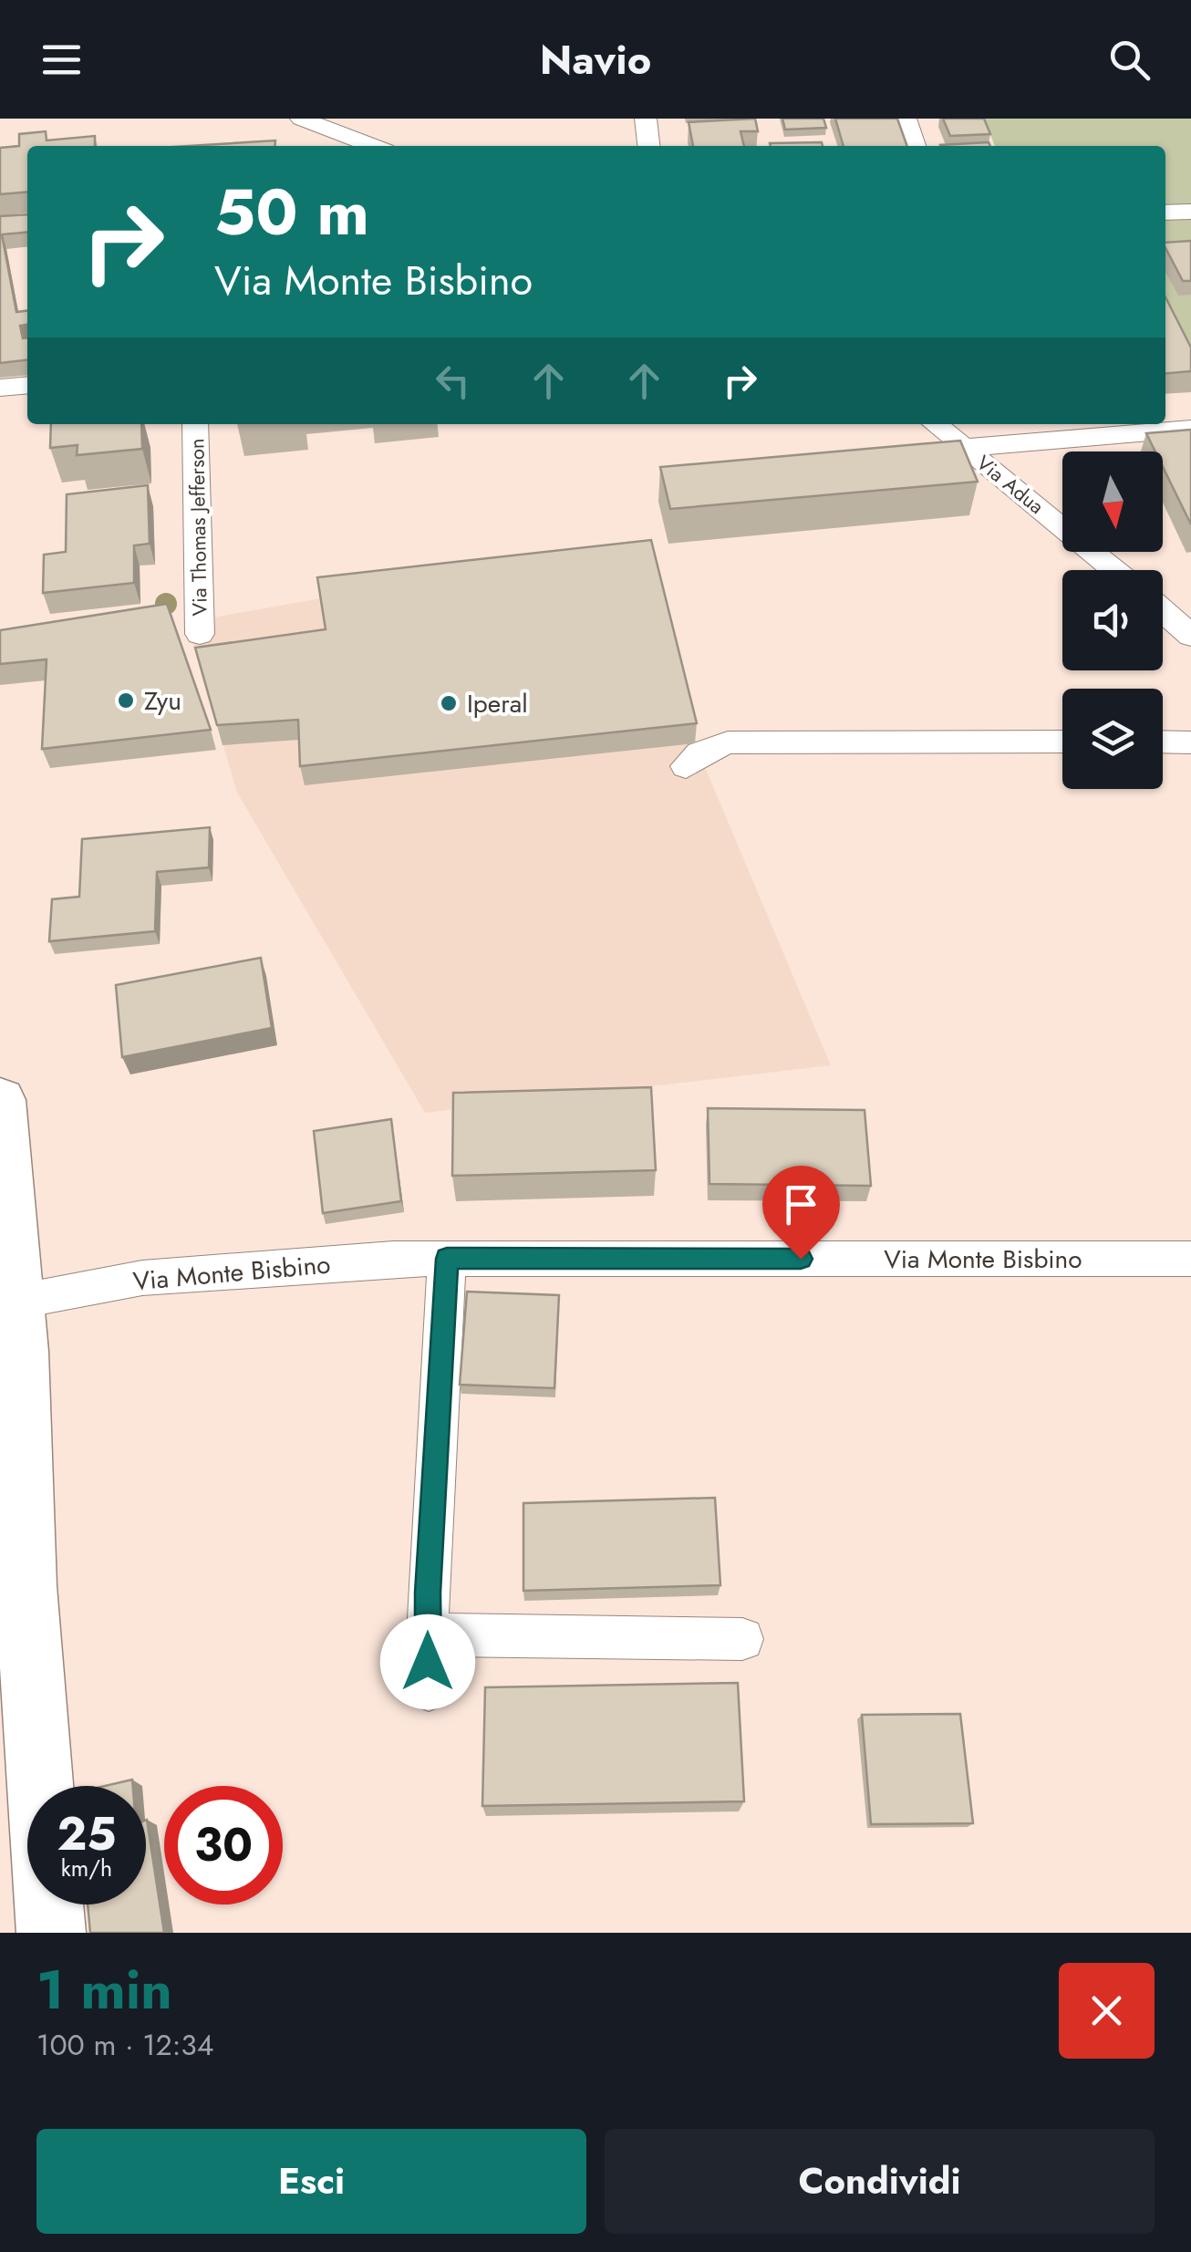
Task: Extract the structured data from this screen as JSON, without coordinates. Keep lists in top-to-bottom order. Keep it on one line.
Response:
{"streets":{"street":["Via Adua","Via Thomas Jefferson","Via Monte Bisbino"]},"places":["Zyu","Iperal"],"north":"bottom","page":{"header":"Navio","turn":["50 m","Via Monte Bisbino"],"speed":"25 km/h","limit":"30","heading":["1 min","100 m · 12:34"],"buttons":["Esci","Condividi"]}}
